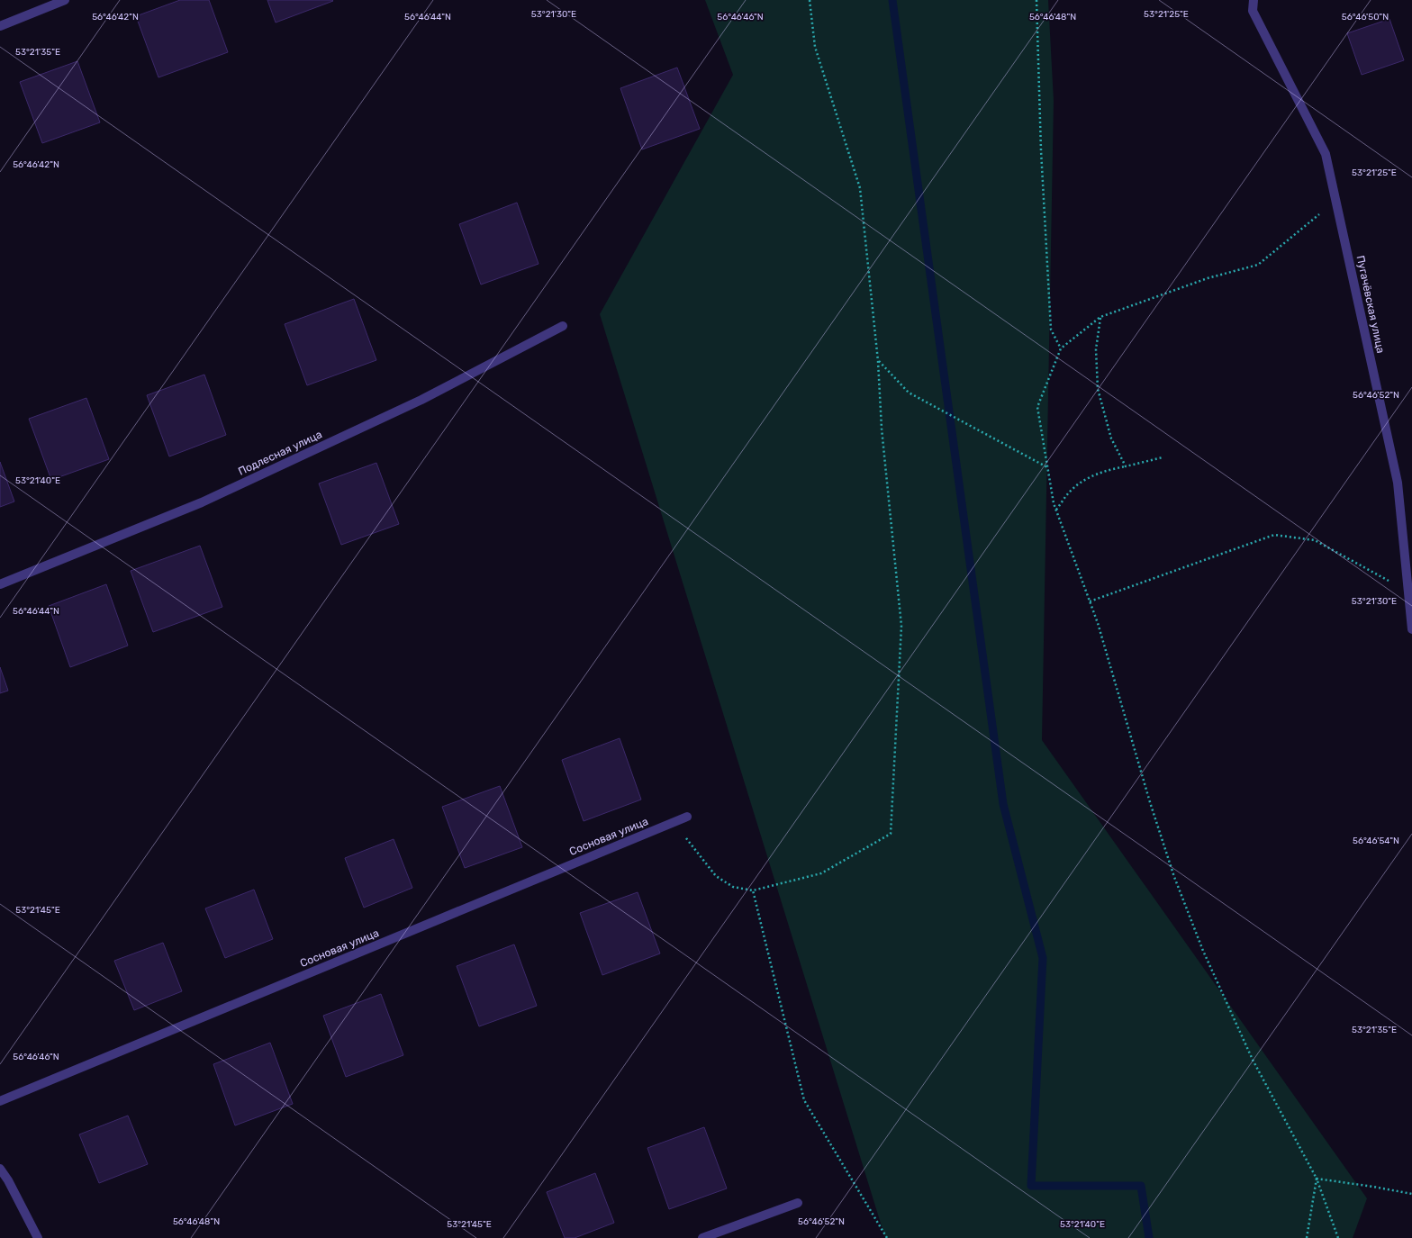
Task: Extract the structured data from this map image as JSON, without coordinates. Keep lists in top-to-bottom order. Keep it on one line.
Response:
{"streets":{"street":["Пугачёвская улица","Подлесная улица","Сосновая улица"]},"coordinates":["53°21'25\"E","53°21'30\"E","56°46'42\"N","56°46'44\"N","56°46'46\"N","56°46'48\"N","56°46'50\"N","53°21'35\"E","56°46'52\"N","53°21'40\"E","56°46'54\"N","53°21'45\"E"]}
